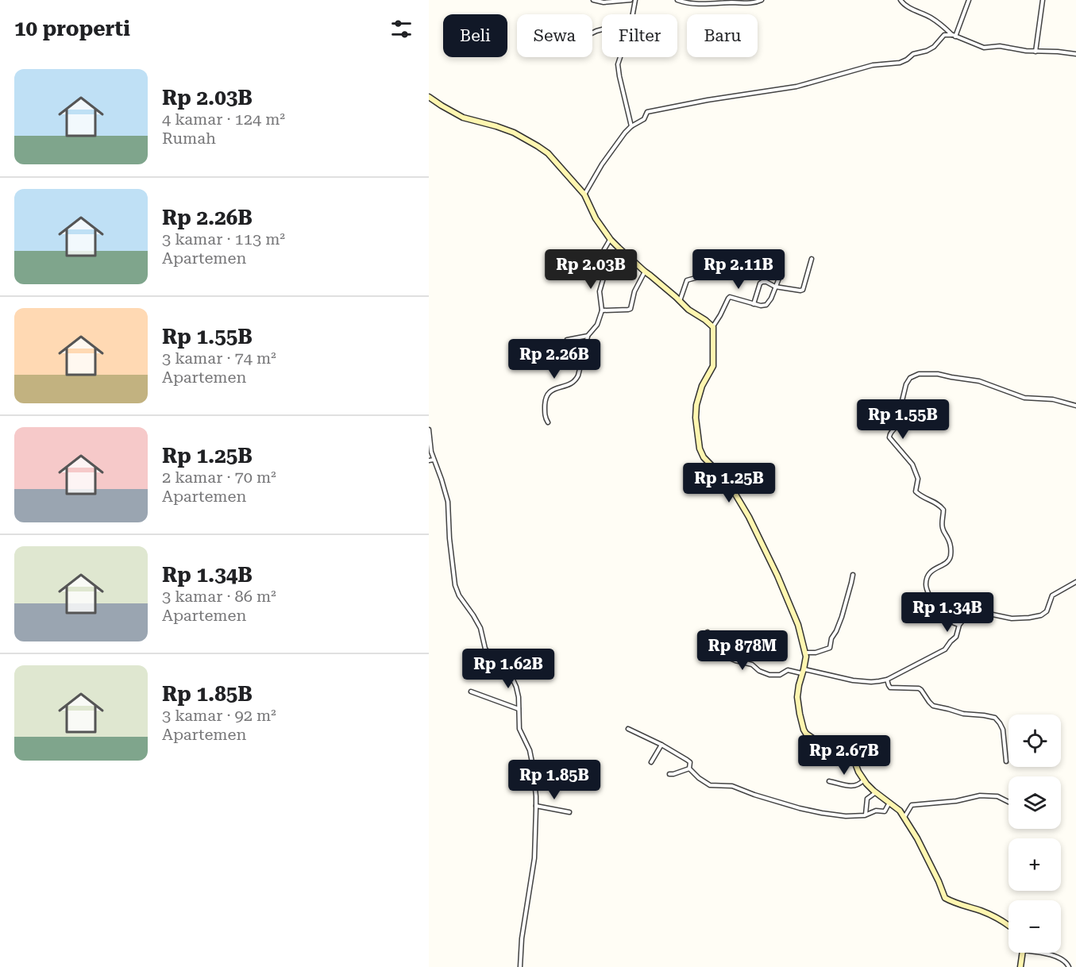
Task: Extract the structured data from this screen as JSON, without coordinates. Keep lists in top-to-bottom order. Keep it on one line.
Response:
{"page":{"heading":"10 properti","chip":["Beli","Sewa","Filter","Baru"],"list":[{"name":"Rp 2.03B","note":"4 kamar · 124 m² · Rumah"},{"name":"Rp 2.26B","note":"3 kamar · 113 m² · Apartemen"},{"name":"Rp 1.55B","note":"3 kamar · 74 m² · Apartemen"},{"name":"Rp 1.25B","note":"2 kamar · 70 m² · Apartemen"},{"name":"Rp 1.34B","note":"3 kamar · 86 m² · Apartemen"},{"name":"Rp 1.85B","note":"3 kamar · 92 m² · Apartemen"}],"price":["Rp 2.03B","Rp 2.11B","Rp 2.26B","Rp 1.55B","Rp 1.25B","Rp 1.34B","Rp 878M","Rp 1.62B","Rp 2.67B","Rp 1.85B"],"map_buttons":["+","−"]}}
